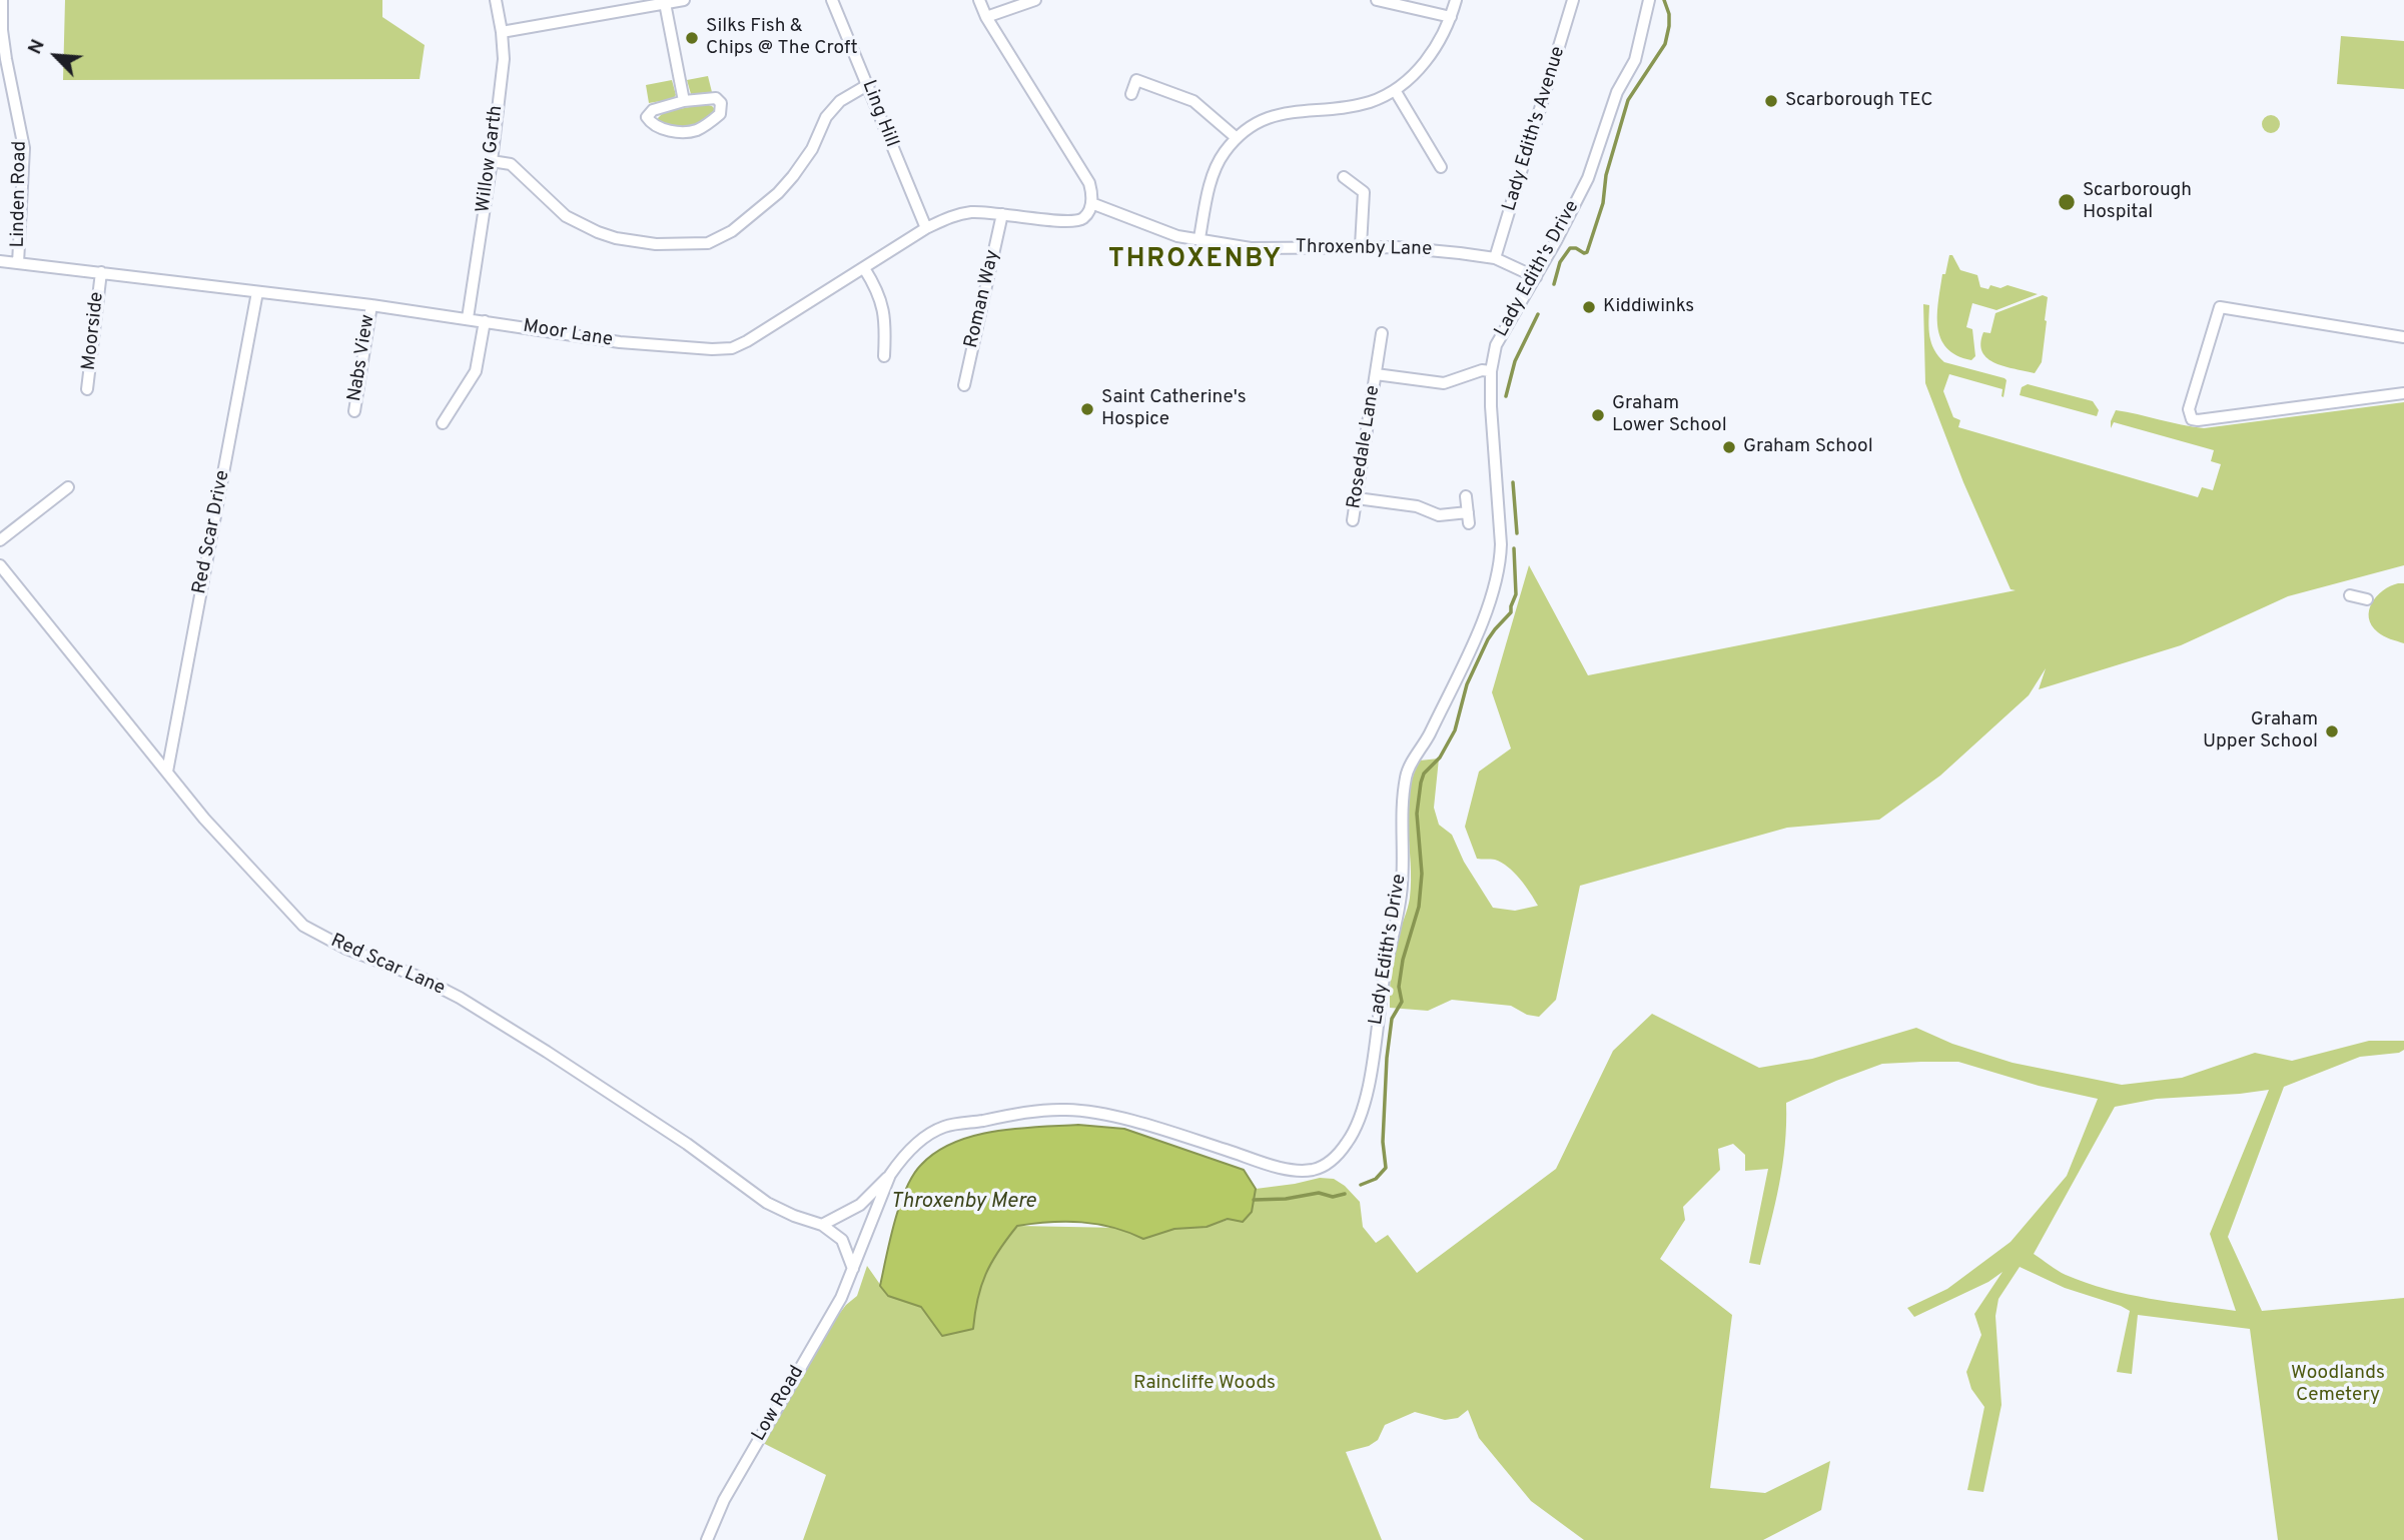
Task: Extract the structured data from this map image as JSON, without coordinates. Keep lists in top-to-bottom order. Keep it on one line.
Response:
{"streets":{"street":["Ling Hill","Lady Edith's Avenue","Willow Garth","Linden Road","Throxenby Lane","Lady Edith's Drive","Roman Way","Moorside","Moor Lane","Nabs View","Rosedale Lane","Red Scar Drive","Red Scar Lane","Low Road"]},"crossings":[["Ling Hill","Moor Lane"],["Lady Edith's Avenue","Throxenby Lane"],["Willow Garth","Moor Lane"],["Linden Road","Moor Lane"],["Throxenby Lane","Lady Edith's Drive"],["Throxenby Lane","Moor Lane"],["Lady Edith's Drive","Rosedale Lane"],["Lady Edith's Drive","Red Scar Lane"],["Lady Edith's Drive","Low Road"],["Roman Way","Moor Lane"],["Moorside","Moor Lane"],["Moor Lane","Nabs View"],["Moor Lane","Red Scar Drive"],["Red Scar Drive","Red Scar Lane"],["Red Scar Lane","Low Road"]],"districts":["THROXENBY"],"water":["Throxenby Mere"],"parks":["Woodlands Cemetery","Raincliffe Woods"],"places":["Silks Fish & Chips @ The Croft","Scarborough TEC","Scarborough Hospital","Kiddiwinks","Saint Catherine's Hospice","Graham Lower School","Graham School","Graham Upper School"],"north":"top left"}
